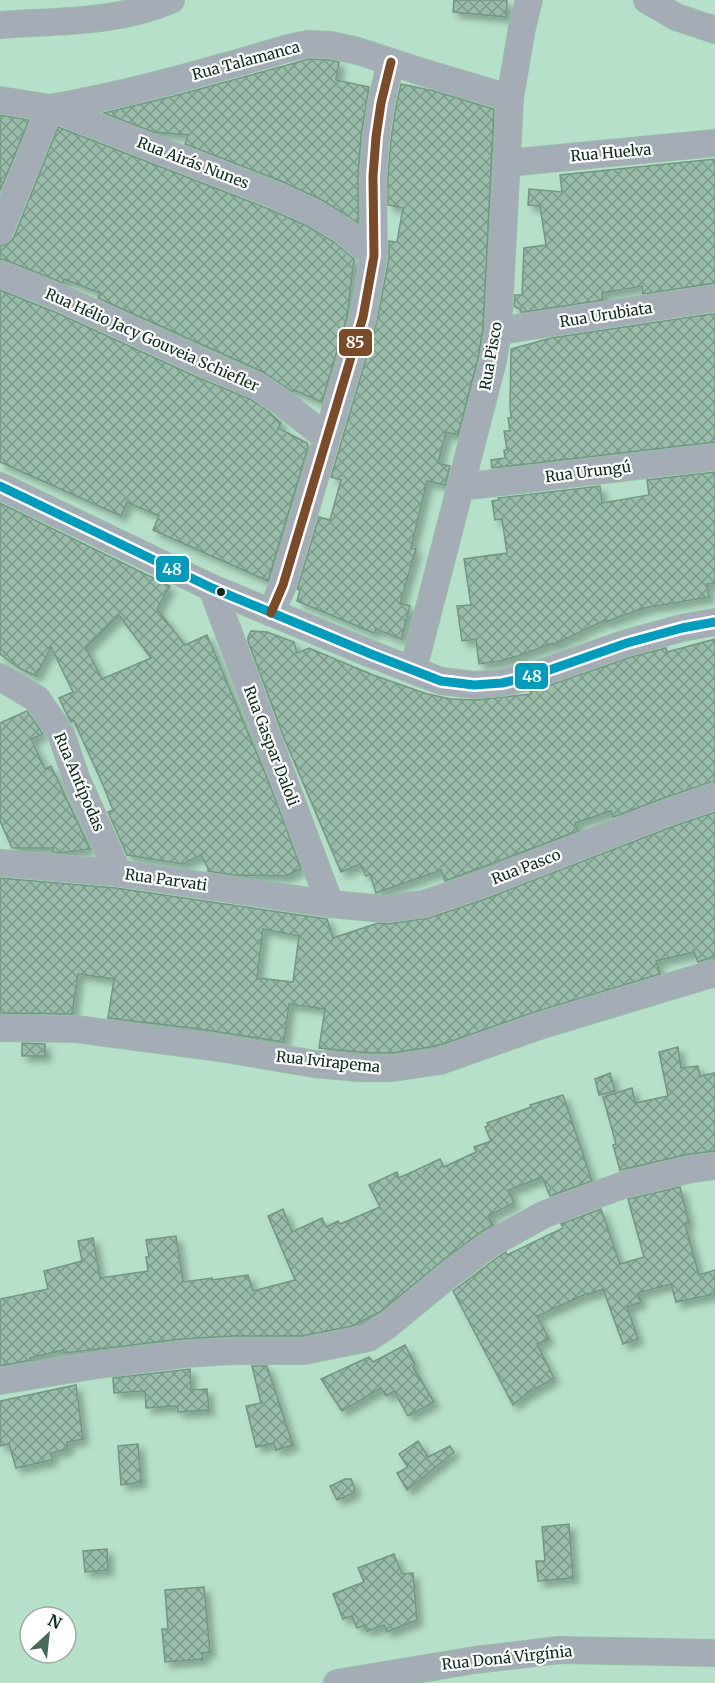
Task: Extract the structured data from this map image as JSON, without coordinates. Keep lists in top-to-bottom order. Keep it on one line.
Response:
{"streets":{"street":["Rua Talamanca","Rua Huelva","Rua Airás Nunes","Rua Urubiata","Rua Hélio Jacy Gouveia Schiefler","Rua Pisco","Rua Urungú","Rua Gaspar Daloli","Rua Antípodas","Rua Pasco","Rua Parvati","Rua Ivirapema","Rua Doná Virgínia"]},"crossings":[["Rua Talamanca","Rua Airás Nunes"],["Rua Talamanca","Rua Pisco"],["Rua Huelva","Rua Pisco"],["Rua Urubiata","Rua Pisco"],["Rua Pisco","Rua Urungú"],["Rua Gaspar Daloli","Rua Pasco"],["Rua Gaspar Daloli","Rua Parvati"],["Rua Antípodas","Rua Parvati"],["Rua Pasco","Rua Parvati"]],"lines":["transit line 85","transit line 48"],"north":"top right"}
